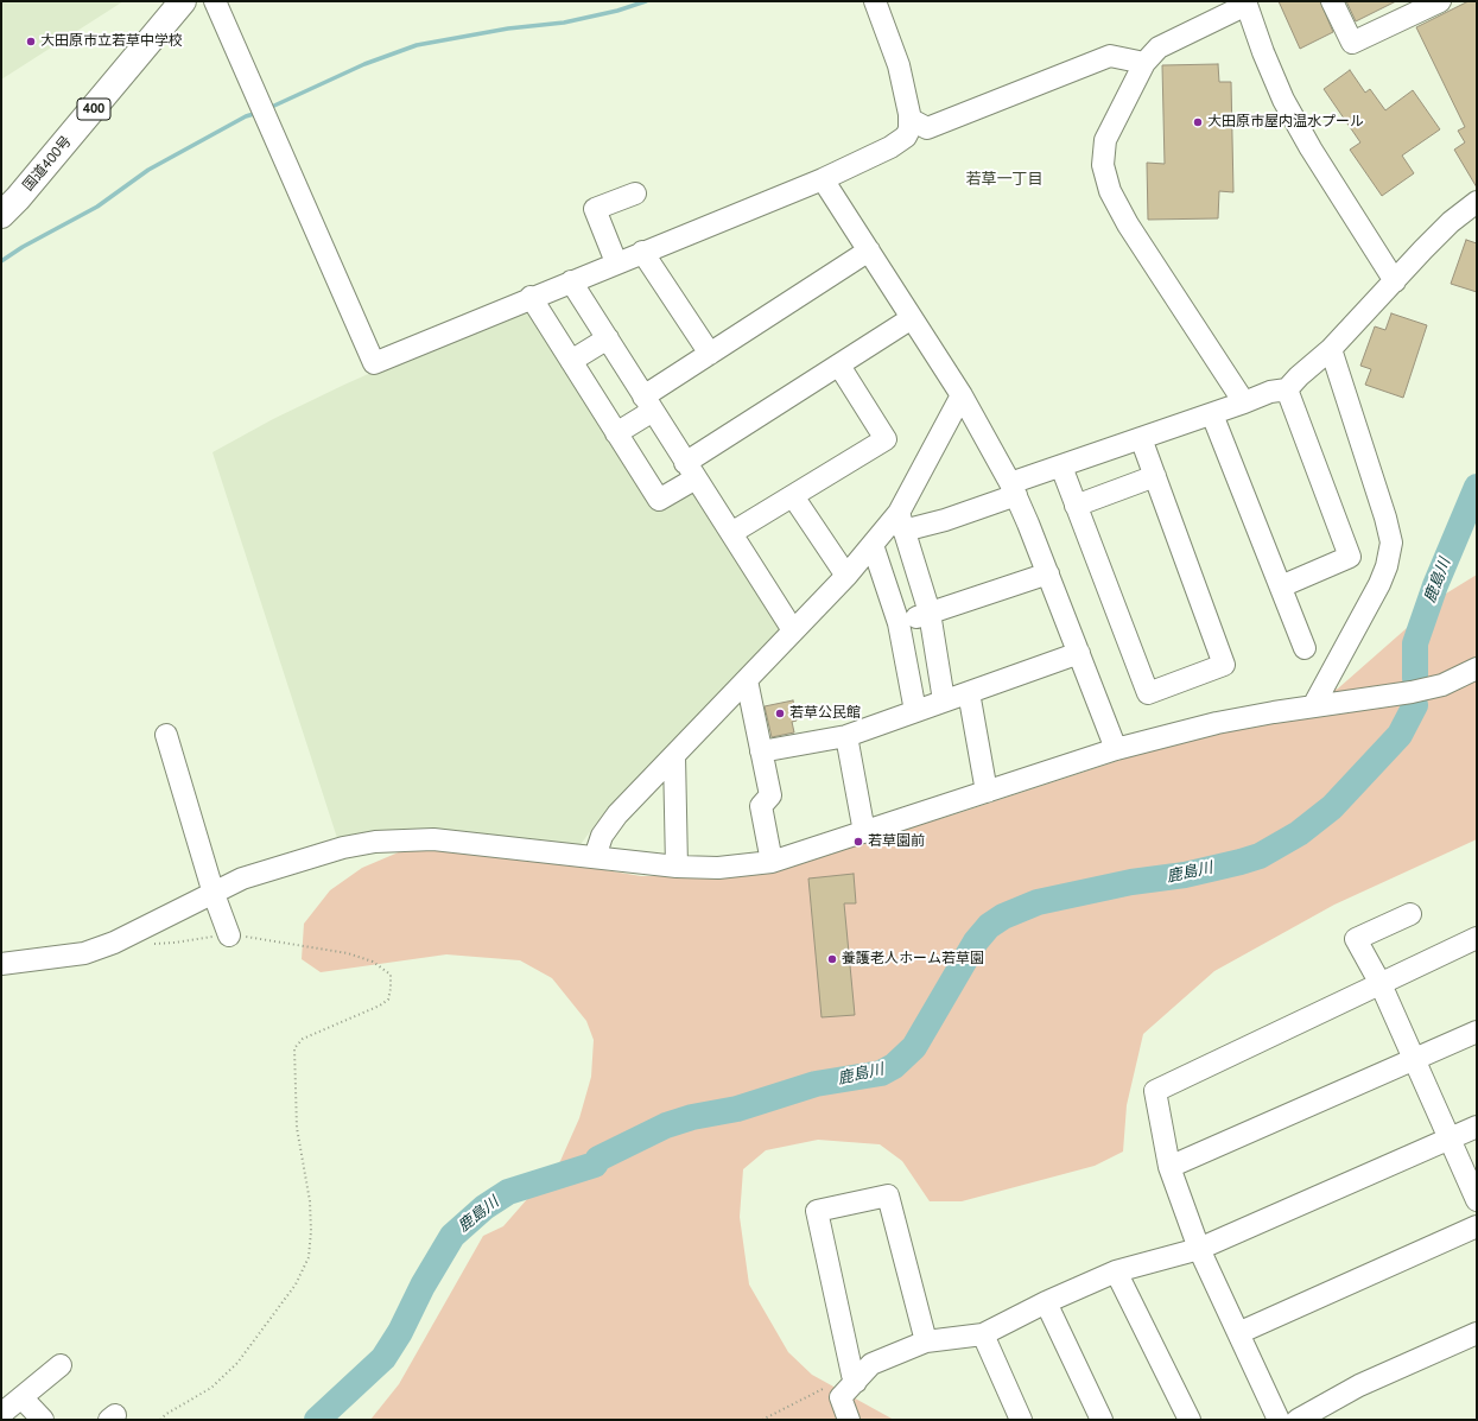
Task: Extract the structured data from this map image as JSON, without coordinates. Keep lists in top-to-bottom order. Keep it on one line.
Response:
{"streets":{"highway":["400","国道400号"]},"districts":["若草一丁目"],"water":["鹿島川"],"places":["大田原市立若草中学校","大田原市屋内温水プール","若草公民館","若草園前","養護老人ホーム若草園"]}
